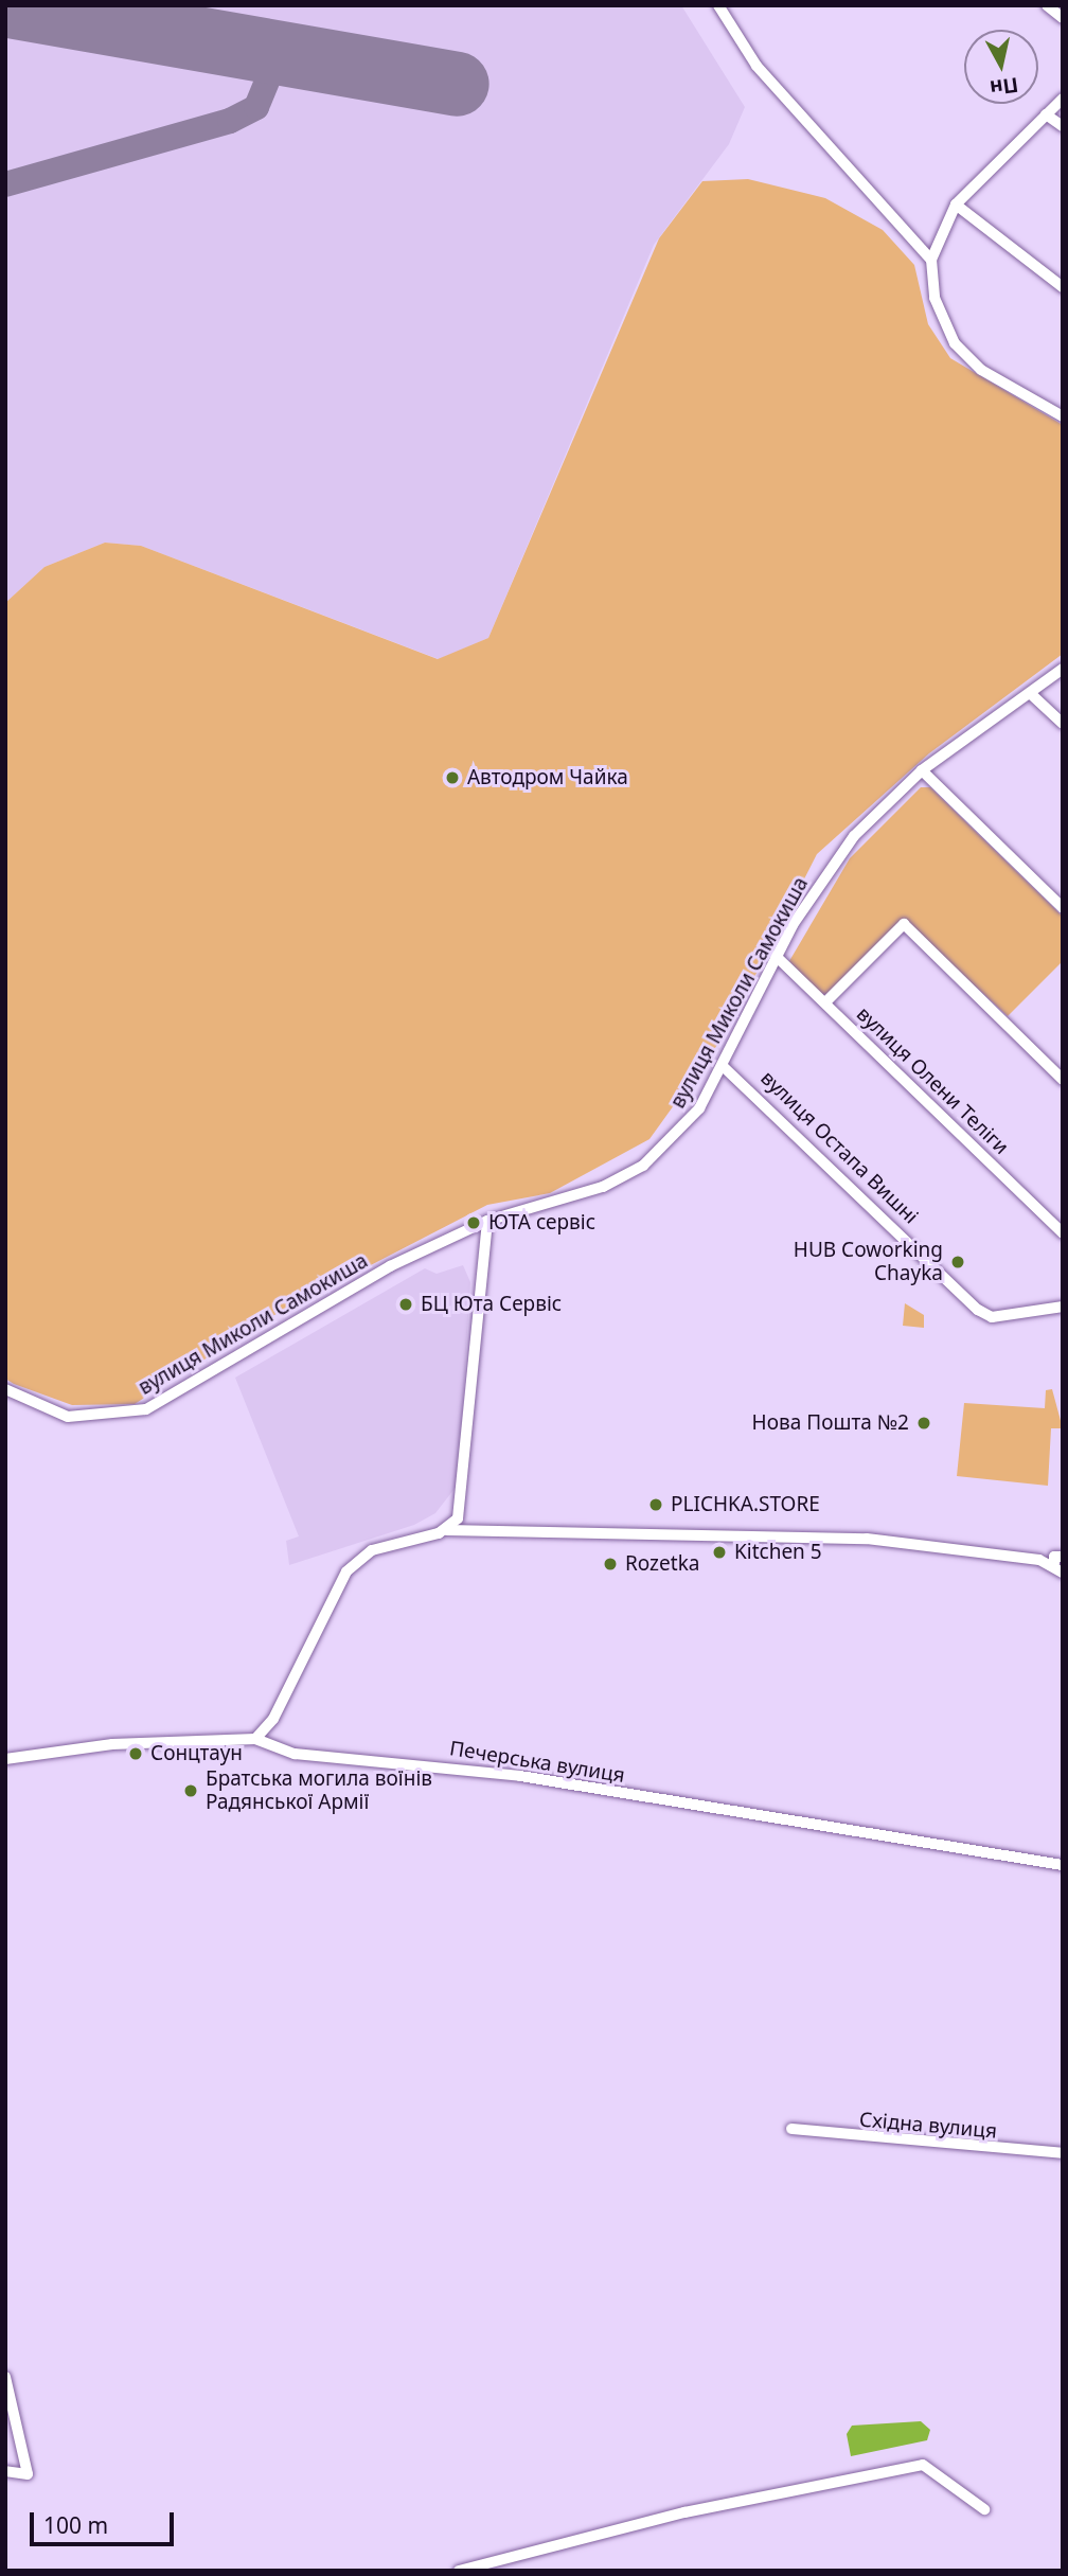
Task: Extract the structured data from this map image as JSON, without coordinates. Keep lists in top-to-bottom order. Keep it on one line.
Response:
{"streets":{"street":["вулиця Миколи Самокиша","вулиця Олени Теліги","вулиця Остапа Вишні","Печерська вулиця","Східна вулиця"]},"crossings":[["вулиця Миколи Самокиша","вулиця Олени Теліги"],["вулиця Миколи Самокиша","вулиця Остапа Вишні"]],"places":["Автодром Чайка","ЮТА сервіс","HUB Coworking Chayka","БЦ Юта Сервіс","Нова Пошта №2","PLICHKA.STORE","Kitchen 5","Rozetka","Сонцтаун","Братська могила воїнів Радянської Армії"],"scale_bar":"100 m","north":"bottom"}
